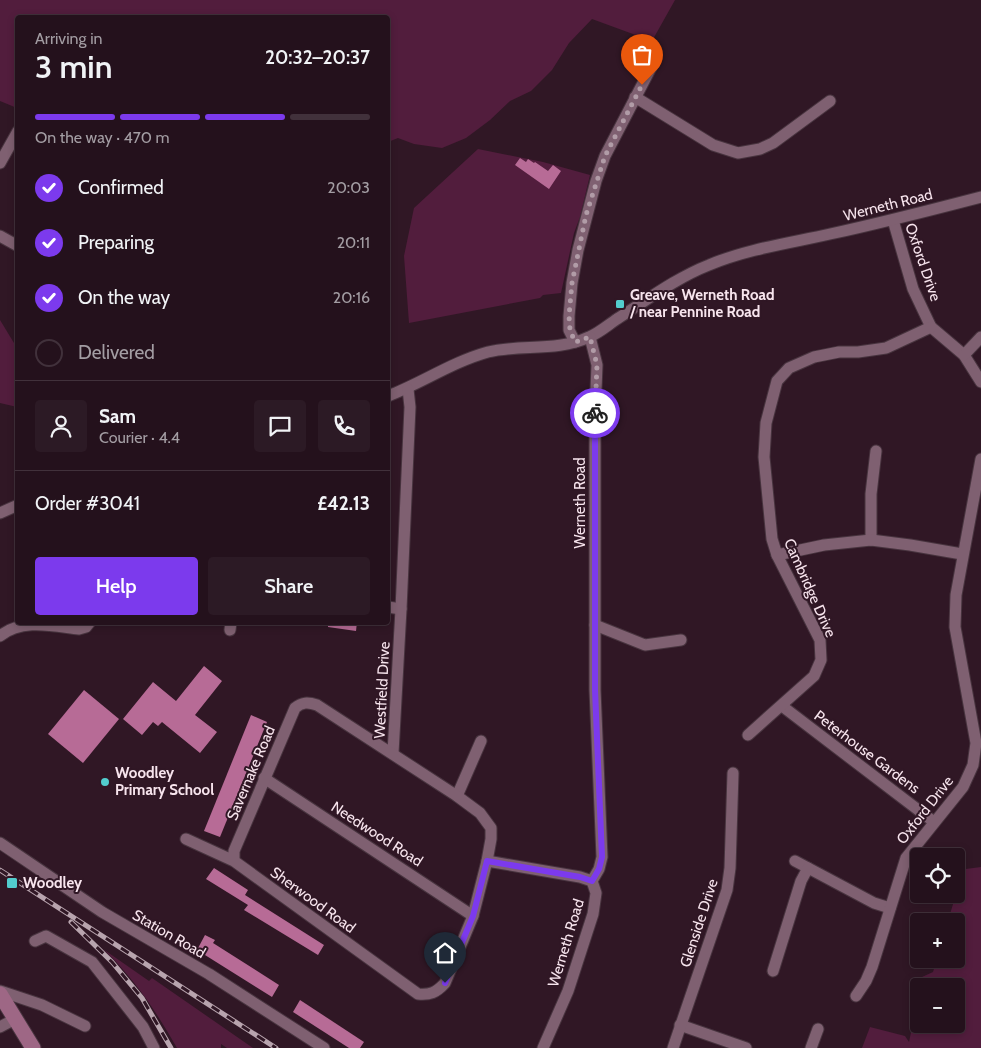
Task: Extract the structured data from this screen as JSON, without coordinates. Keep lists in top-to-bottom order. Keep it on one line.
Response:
{"streets":{"street":["Werneth Road","Oxford Drive","Cambridge Drive","Westfield Drive","Peterhouse Gardens","Savernake Road","Needwood Road","Sherwood Road","Glenside Drive","Station Road"]},"crossings":[["Werneth Road","Oxford Drive"],["Oxford Drive","Cambridge Drive"],["Oxford Drive","Peterhouse Gardens"],["Cambridge Drive","Peterhouse Gardens"],["Westfield Drive","Savernake Road"],["Savernake Road","Needwood Road"],["Savernake Road","Sherwood Road"],["Needwood Road","Sherwood Road"]],"places":{"transit":["Greave, Werneth Road / near Pennine Road","Woodley"],"other":["Woodley Primary School"]},"page":{"heading":["3 min","Arriving in","20:32–20:37"],"panel":["Sam","Courier · 4.4","Order #3041","£42.13"],"bar":"On the way · 470 m","list":[["Confirmed","20:03"],["Preparing","20:11"],["On the way","20:16"],"Delivered"],"buttons":["Help","Share"],"map_buttons":["+","−"]}}
